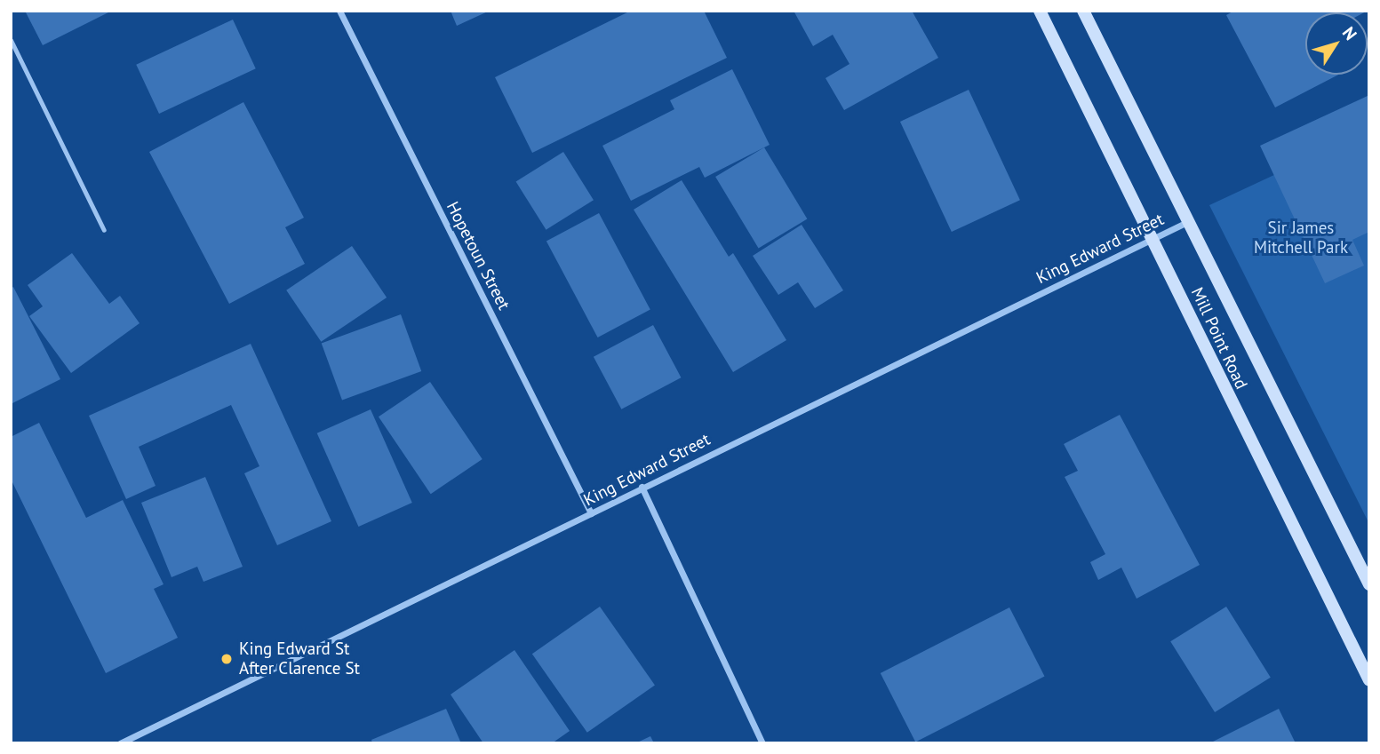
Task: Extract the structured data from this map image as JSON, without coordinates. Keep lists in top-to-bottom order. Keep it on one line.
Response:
{"streets":{"main road":["Mill Point Road"],"street":["King Edward Street","Hopetoun Street"]},"crossings":[["King Edward Street","Hopetoun Street"],["King Edward Street","Mill Point Road"]],"parks":["Sir James Mitchell Park"],"places":["King Edward St After Clarence St"],"north":"top right"}
